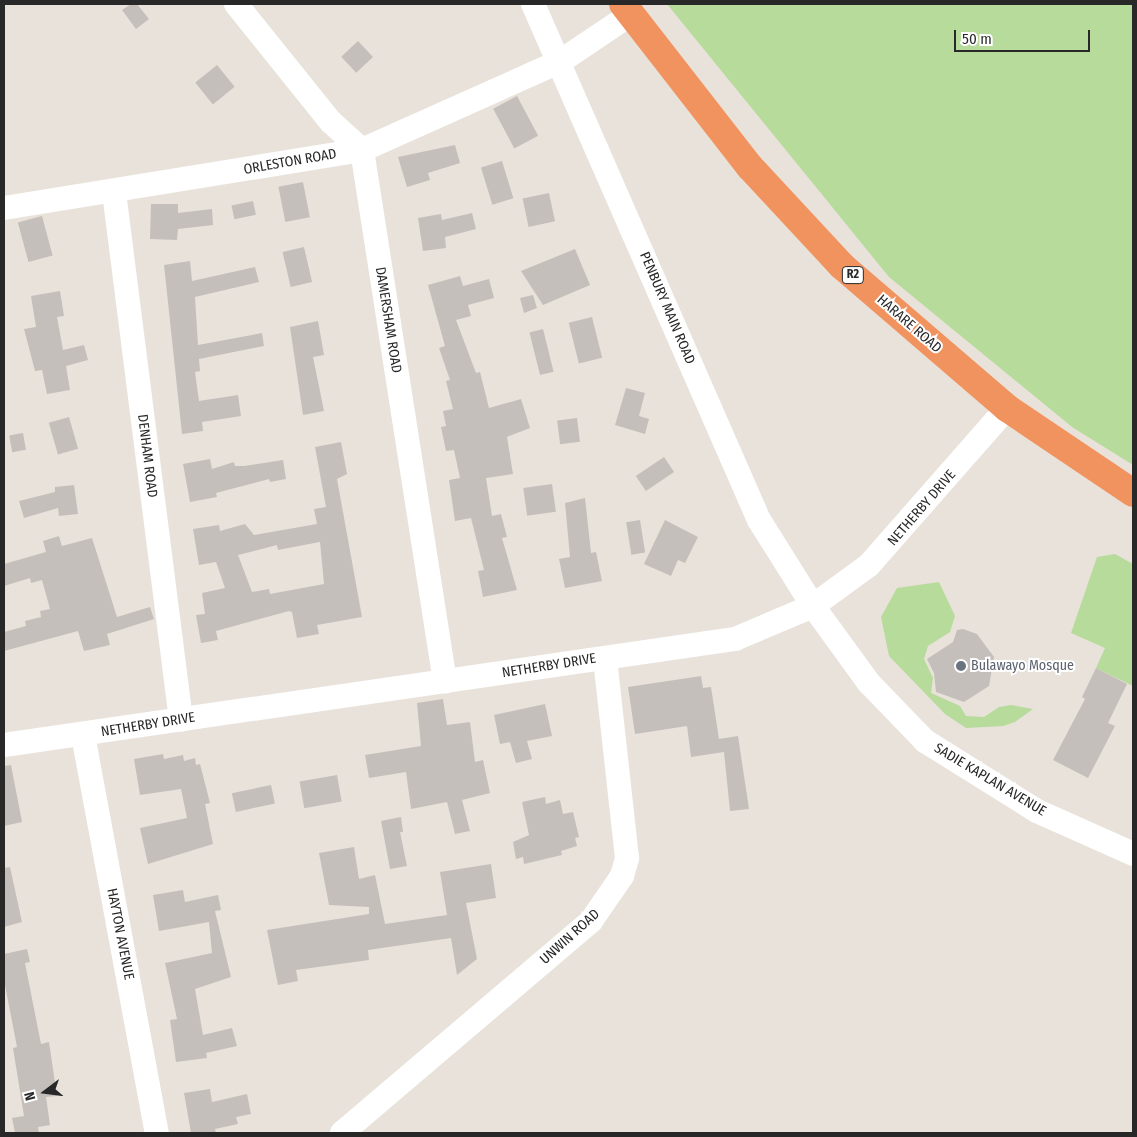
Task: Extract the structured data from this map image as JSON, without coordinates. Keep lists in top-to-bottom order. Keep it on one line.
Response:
{"streets":{"highway":["R2","HARARE ROAD"],"street":["ORLESTON ROAD","PENBURY MAIN ROAD","DAMERSHAM ROAD","DENHAM ROAD","NETHERBY DRIVE","SADIE KAPLAN AVENUE","HAYTON AVENUE","UNWIN ROAD"]},"crossings":[["ORLESTON ROAD","PENBURY MAIN ROAD"],["ORLESTON ROAD","DAMERSHAM ROAD"],["ORLESTON ROAD","HARARE ROAD"],["ORLESTON ROAD","DENHAM ROAD"],["PENBURY MAIN ROAD","NETHERBY DRIVE"],["PENBURY MAIN ROAD","SADIE KAPLAN AVENUE"],["DAMERSHAM ROAD","NETHERBY DRIVE"],["HARARE ROAD","NETHERBY DRIVE"],["DENHAM ROAD","NETHERBY DRIVE"],["NETHERBY DRIVE","SADIE KAPLAN AVENUE"],["NETHERBY DRIVE","HAYTON AVENUE"],["NETHERBY DRIVE","UNWIN ROAD"]],"places":["Bulawayo Mosque"],"scale_bar":"50 m","north":"left"}
